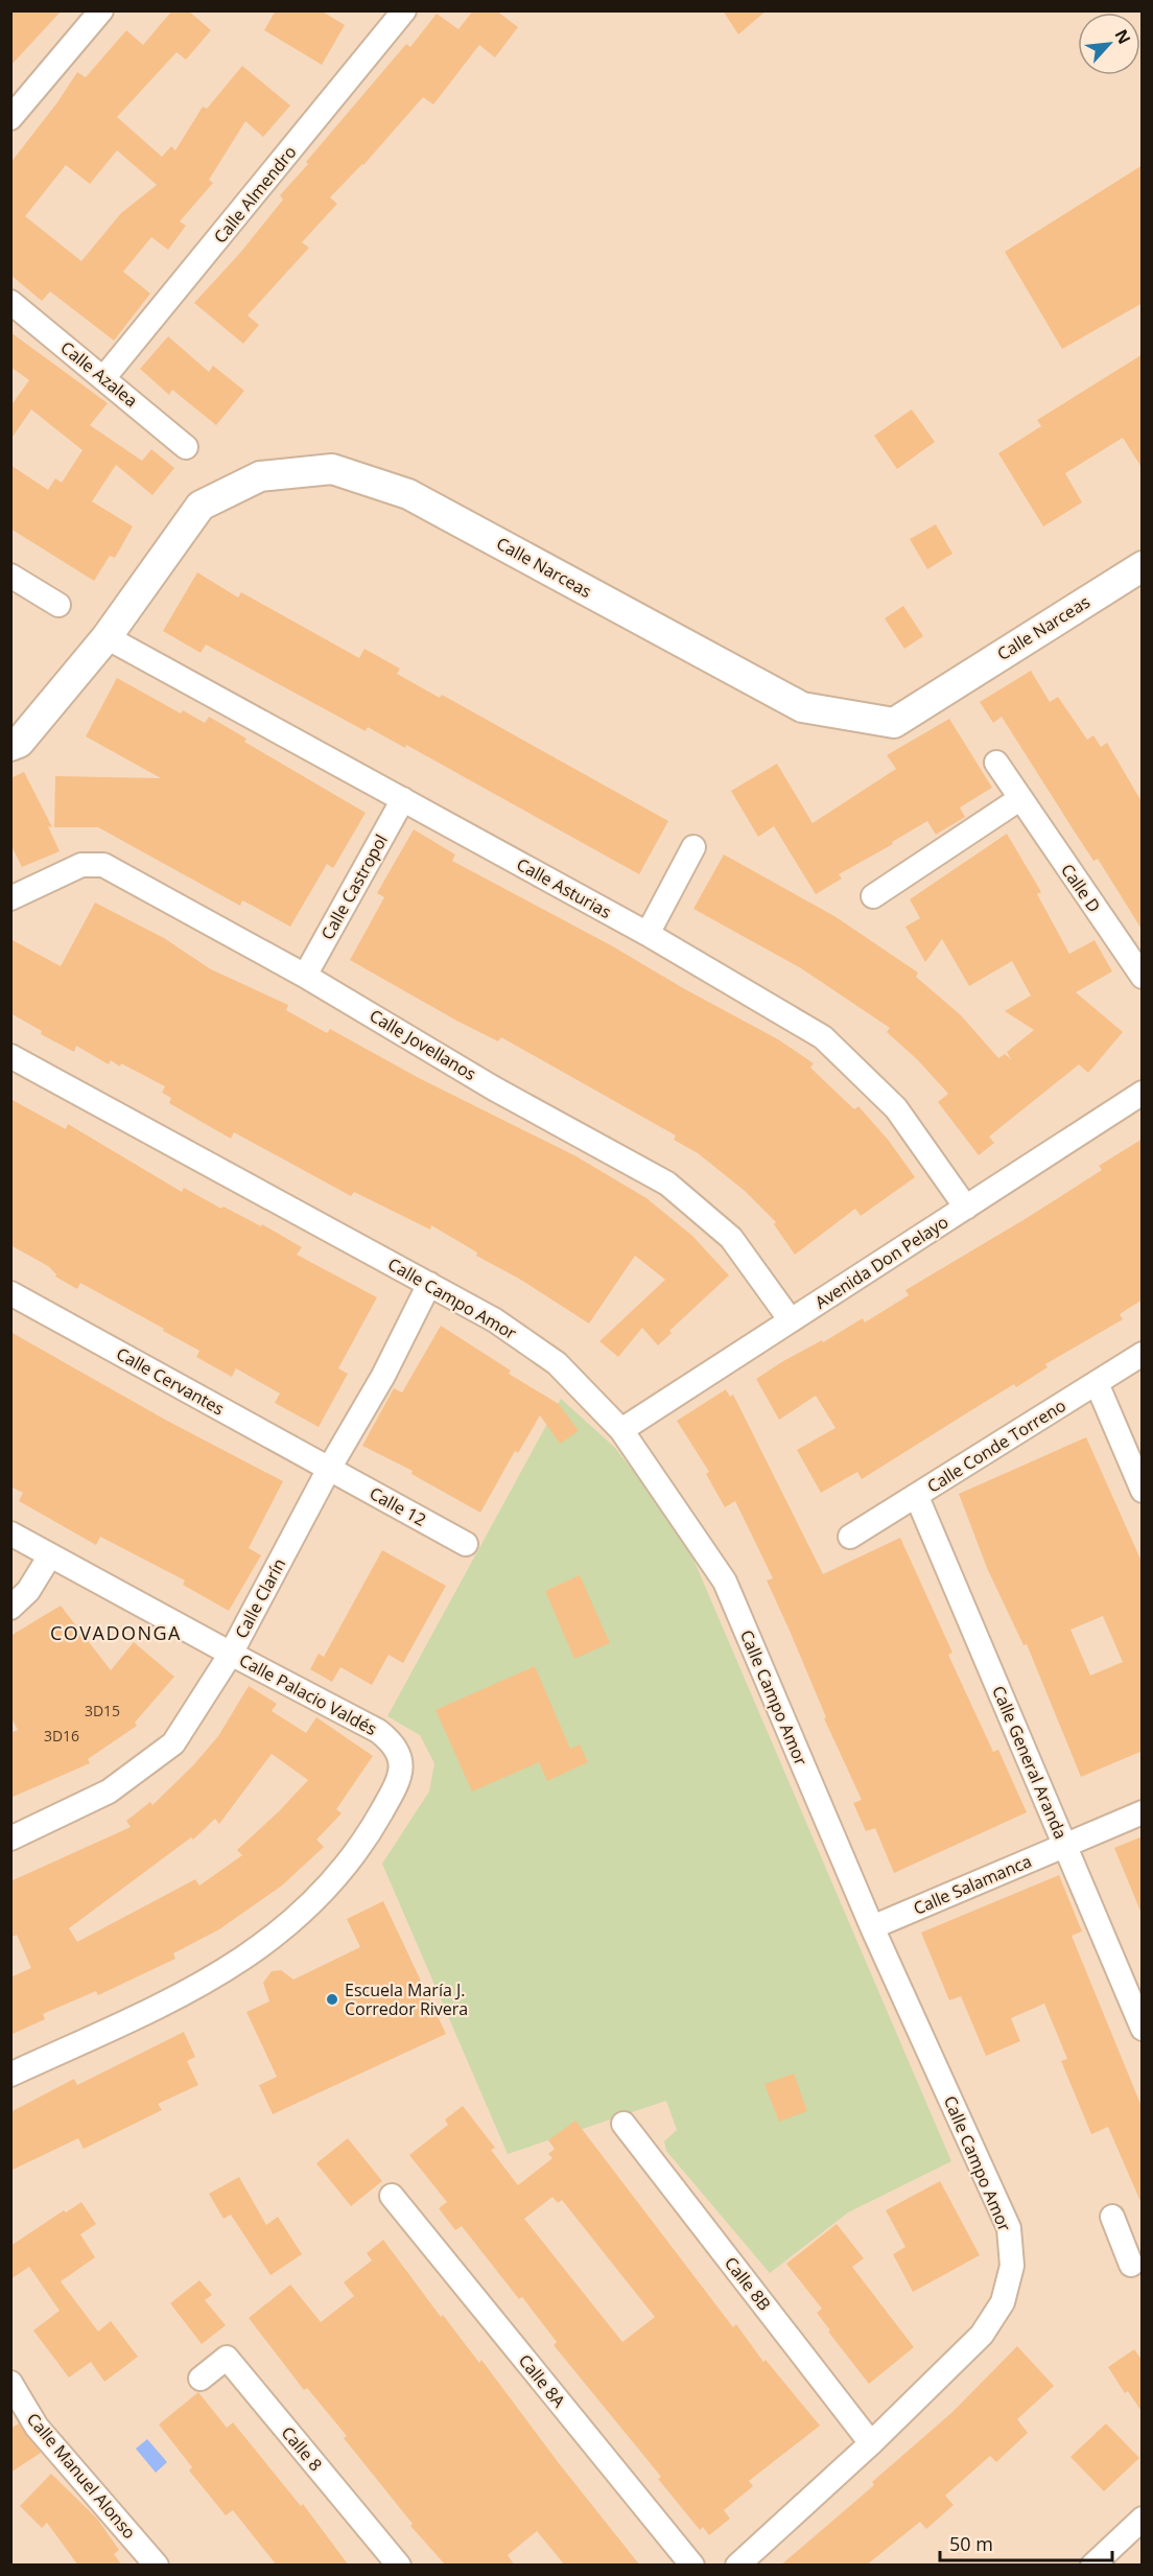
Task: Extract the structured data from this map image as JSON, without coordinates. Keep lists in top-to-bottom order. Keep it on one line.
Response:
{"streets":{"street":["Calle Almendro","Calle Azalea","Calle Narceas","Calle Castropol","Calle Asturias","Calle D","Calle Jovellanos","Avenida Don Pelayo","Calle Campo Amor","Calle Cervantes","Calle Conde Torreno","Calle 12","Calle Clarín","Calle Palacio Valdés","Calle General Aranda","Calle Salamanca","Calle 8B","Calle 8A","Calle 8","Calle Manuel Alonso"]},"crossings":[["Calle Almendro","Calle Azalea"],["Calle Narceas","Calle Asturias"],["Calle Castropol","Calle Asturias"],["Calle Castropol","Calle Jovellanos"],["Calle Asturias","Avenida Don Pelayo"],["Calle Jovellanos","Avenida Don Pelayo"],["Avenida Don Pelayo","Calle Campo Amor"],["Calle Campo Amor","Calle Clarín"],["Calle Campo Amor","Calle Salamanca"],["Calle Campo Amor","Calle 8B"],["Calle Cervantes","Calle 12"],["Calle Cervantes","Calle Clarín"],["Calle Conde Torreno","Calle General Aranda"],["Calle 12","Calle Clarín"],["Calle Clarín","Calle Palacio Valdés"],["Calle General Aranda","Calle Salamanca"]],"districts":["COVADONGA"],"places":["Escuela María J. Corredor Rivera"],"house_numbers":["3D15","3D16"],"scale_bar":"50 m","north":"top right"}
